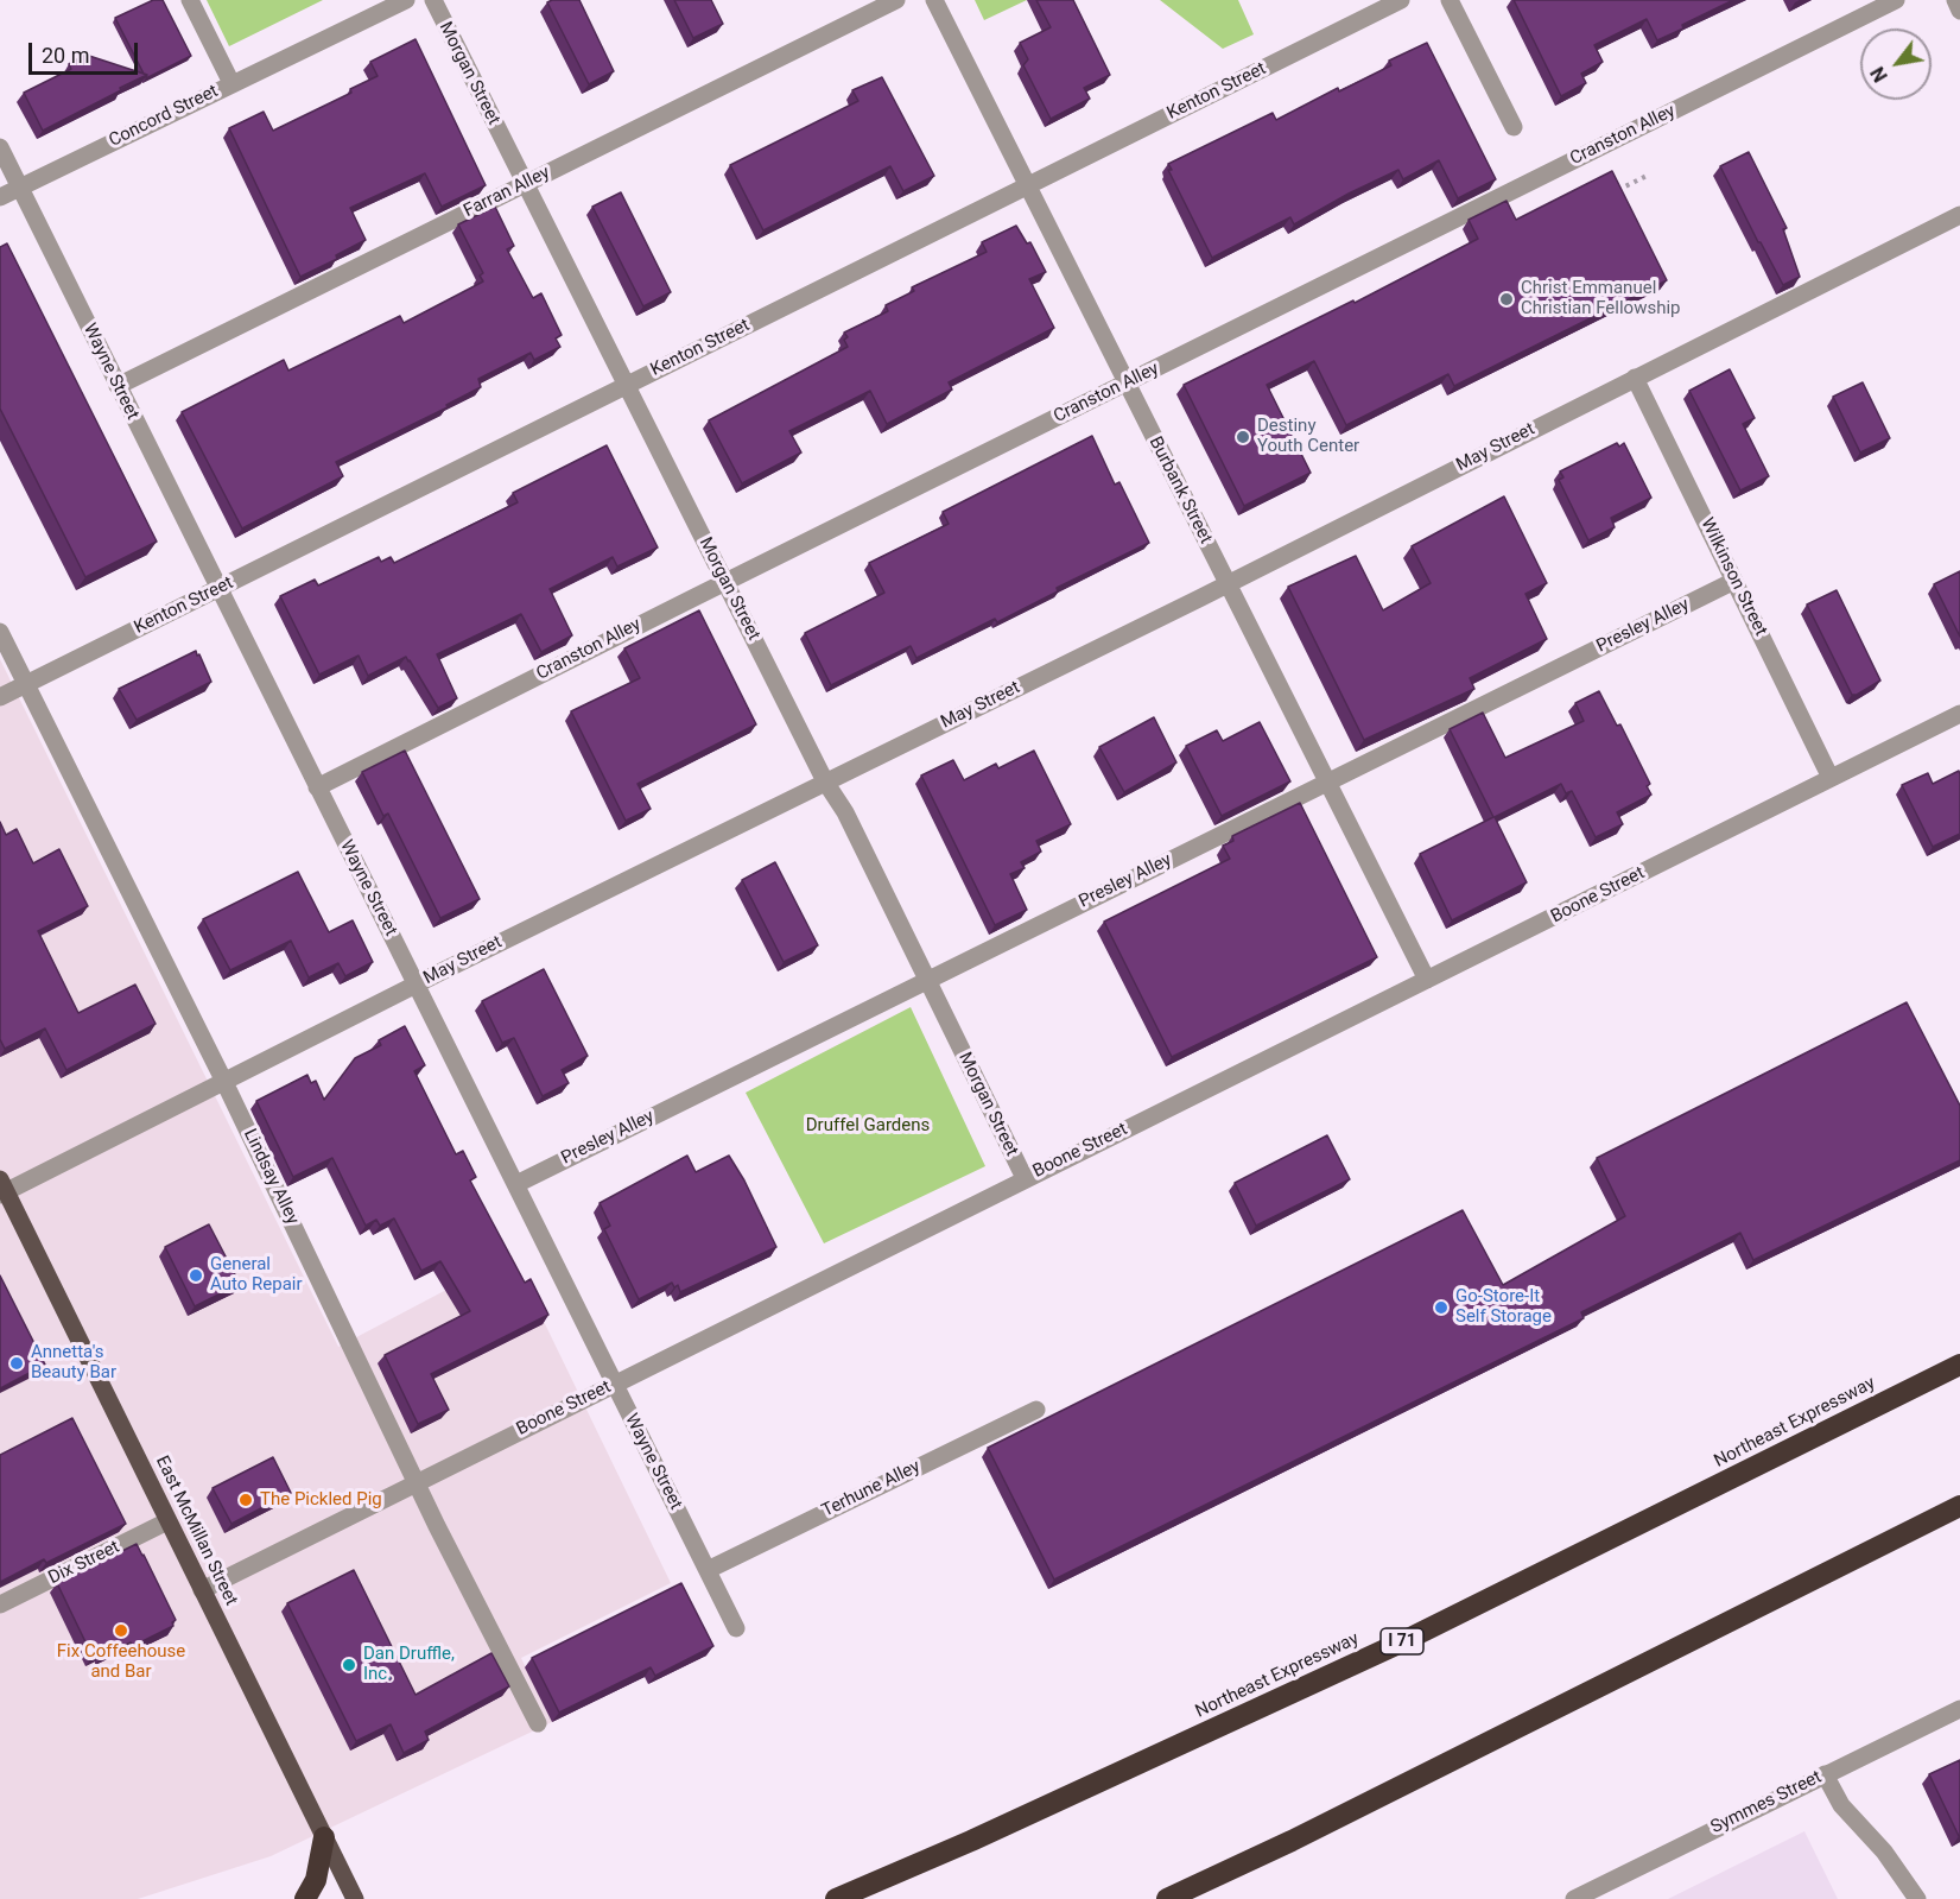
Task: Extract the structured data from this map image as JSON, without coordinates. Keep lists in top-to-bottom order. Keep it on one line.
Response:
{"streets":{"highway":["Northeast Expressway","I 71"],"main road":["East McMillan Street"],"street":["Morgan Street","Kenton Street","Concord Street","Cranston Alley","Farran Alley","Wayne Street","May Street","Burbank Street","Wilkinson Street","Presley Alley","Boone Street","Lindsay Alley","Terhune Alley","Dix Street","Symmes Street"]},"crossings":[["Morgan Street","Kenton Street"],["Morgan Street","Cranston Alley"],["Morgan Street","Farran Alley"],["Morgan Street","May Street"],["Morgan Street","Presley Alley"],["Morgan Street","Boone Street"],["Kenton Street","Wayne Street"],["Kenton Street","Burbank Street"],["Kenton Street","Lindsay Alley"],["Concord Street","Wayne Street"],["Cranston Alley","Wayne Street"],["Cranston Alley","Burbank Street"],["Farran Alley","Wayne Street"],["Wayne Street","May Street"],["Wayne Street","Presley Alley"],["Wayne Street","Boone Street"],["Wayne Street","Terhune Alley"],["May Street","Burbank Street"],["May Street","Wilkinson Street"],["May Street","Lindsay Alley"],["May Street","East McMillan Street"],["Burbank Street","Presley Alley"],["Burbank Street","Boone Street"],["Wilkinson Street","Presley Alley"],["Wilkinson Street","Boone Street"],["Boone Street","Lindsay Alley"],["Boone Street","East McMillan Street"],["East McMillan Street","Dix Street"]],"parks":["Druffel Gardens"],"places":["Christ Emmanuel Christian Fellowship","Destiny Youth Center","General Auto Repair","Go-Store-It Self Storage","Annetta's Beauty Bar","The Pickled Pig","Fix Coffeehouse and Bar","Dan Druffle, Inc."],"scale_bar":"20 m","north":"bottom left"}
